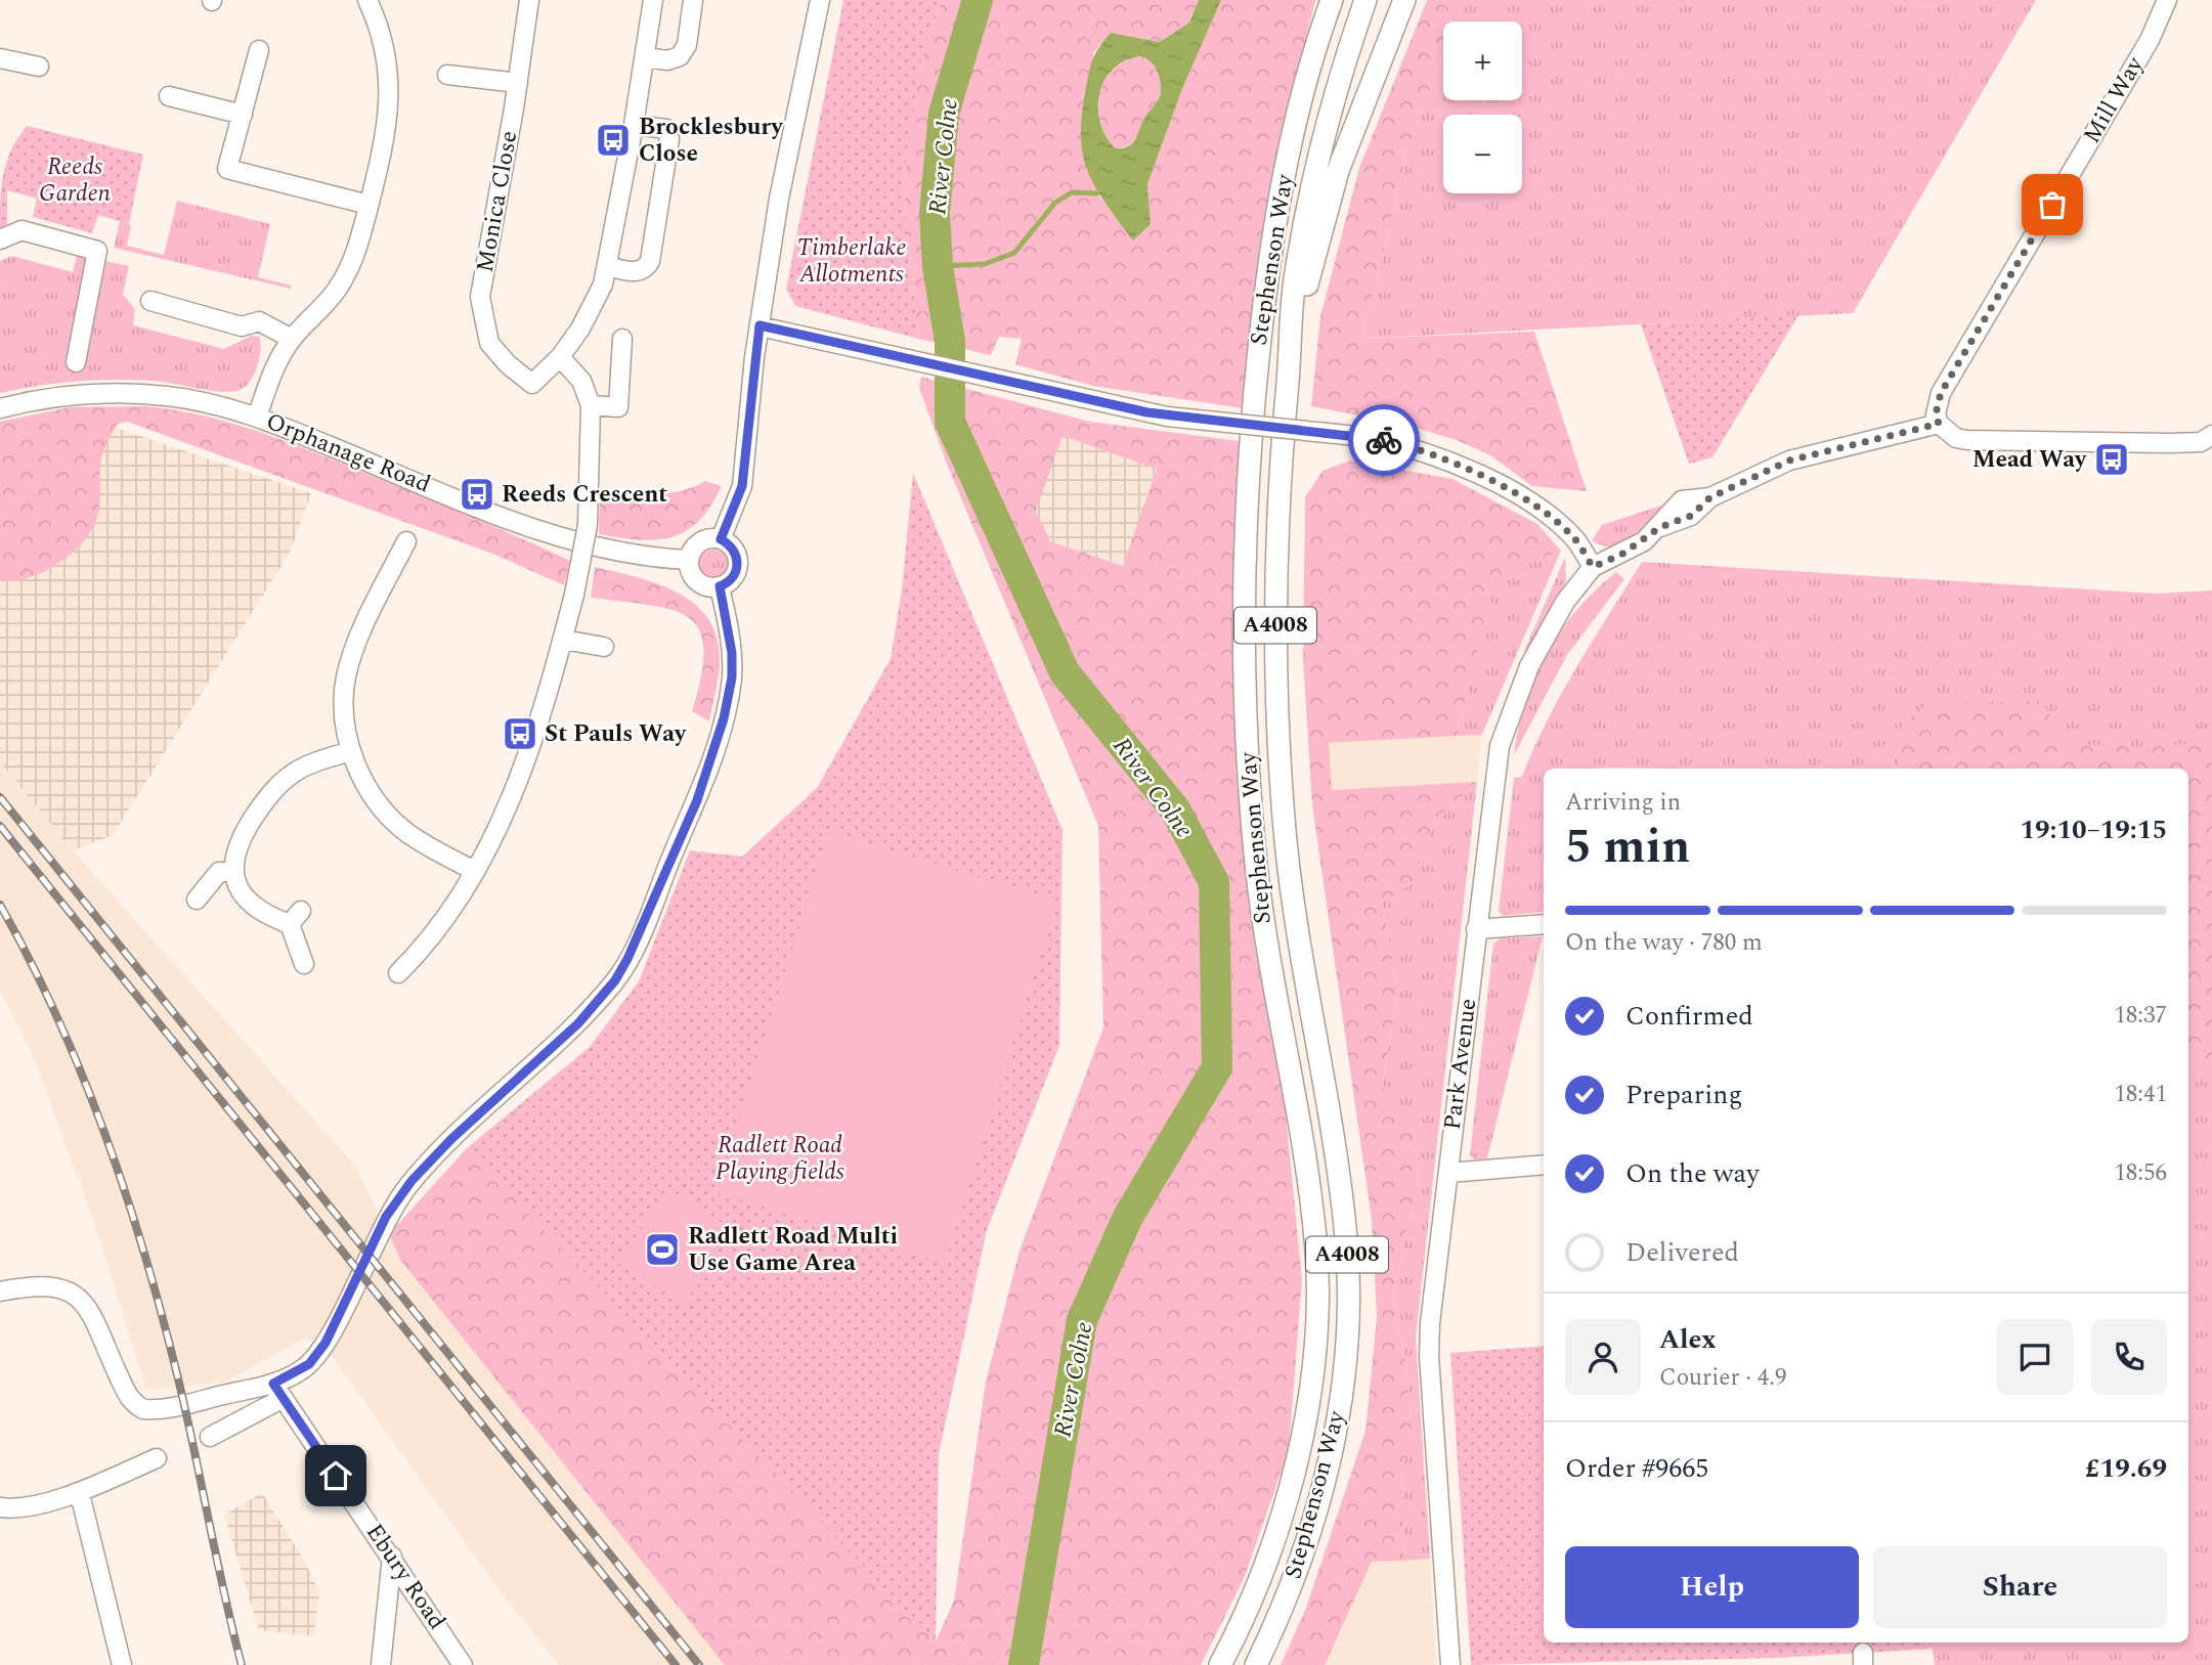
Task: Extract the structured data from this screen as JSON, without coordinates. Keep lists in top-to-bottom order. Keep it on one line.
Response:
{"streets":{"main road":["Stephenson Way","A4008"],"street":["Mill Way","Monica Close","Orphanage Road","Park Avenue","Ebury Road"]},"crossings":[["Mill Way","Park Avenue"]],"water":["River Colne"],"parks":["Reeds Garden","Timberlake Allotments","Radlett Road Playing fields"],"places":{"bus stop":["Brocklesbury Close","Mead Way","Reeds Crescent","St Pauls Way"],"sports":["Radlett Road Multi Use Game Area"]},"page":{"map_buttons":["+","−"],"heading":["5 min","Arriving in","19:10–19:15"],"panel":["Alex","Courier · 4.9","Order #9665","£19.69"],"bar":"On the way · 780 m","list":[["Confirmed","18:37"],["Preparing","18:41"],["On the way","18:56"],"Delivered"],"buttons":["Help","Share"]}}
